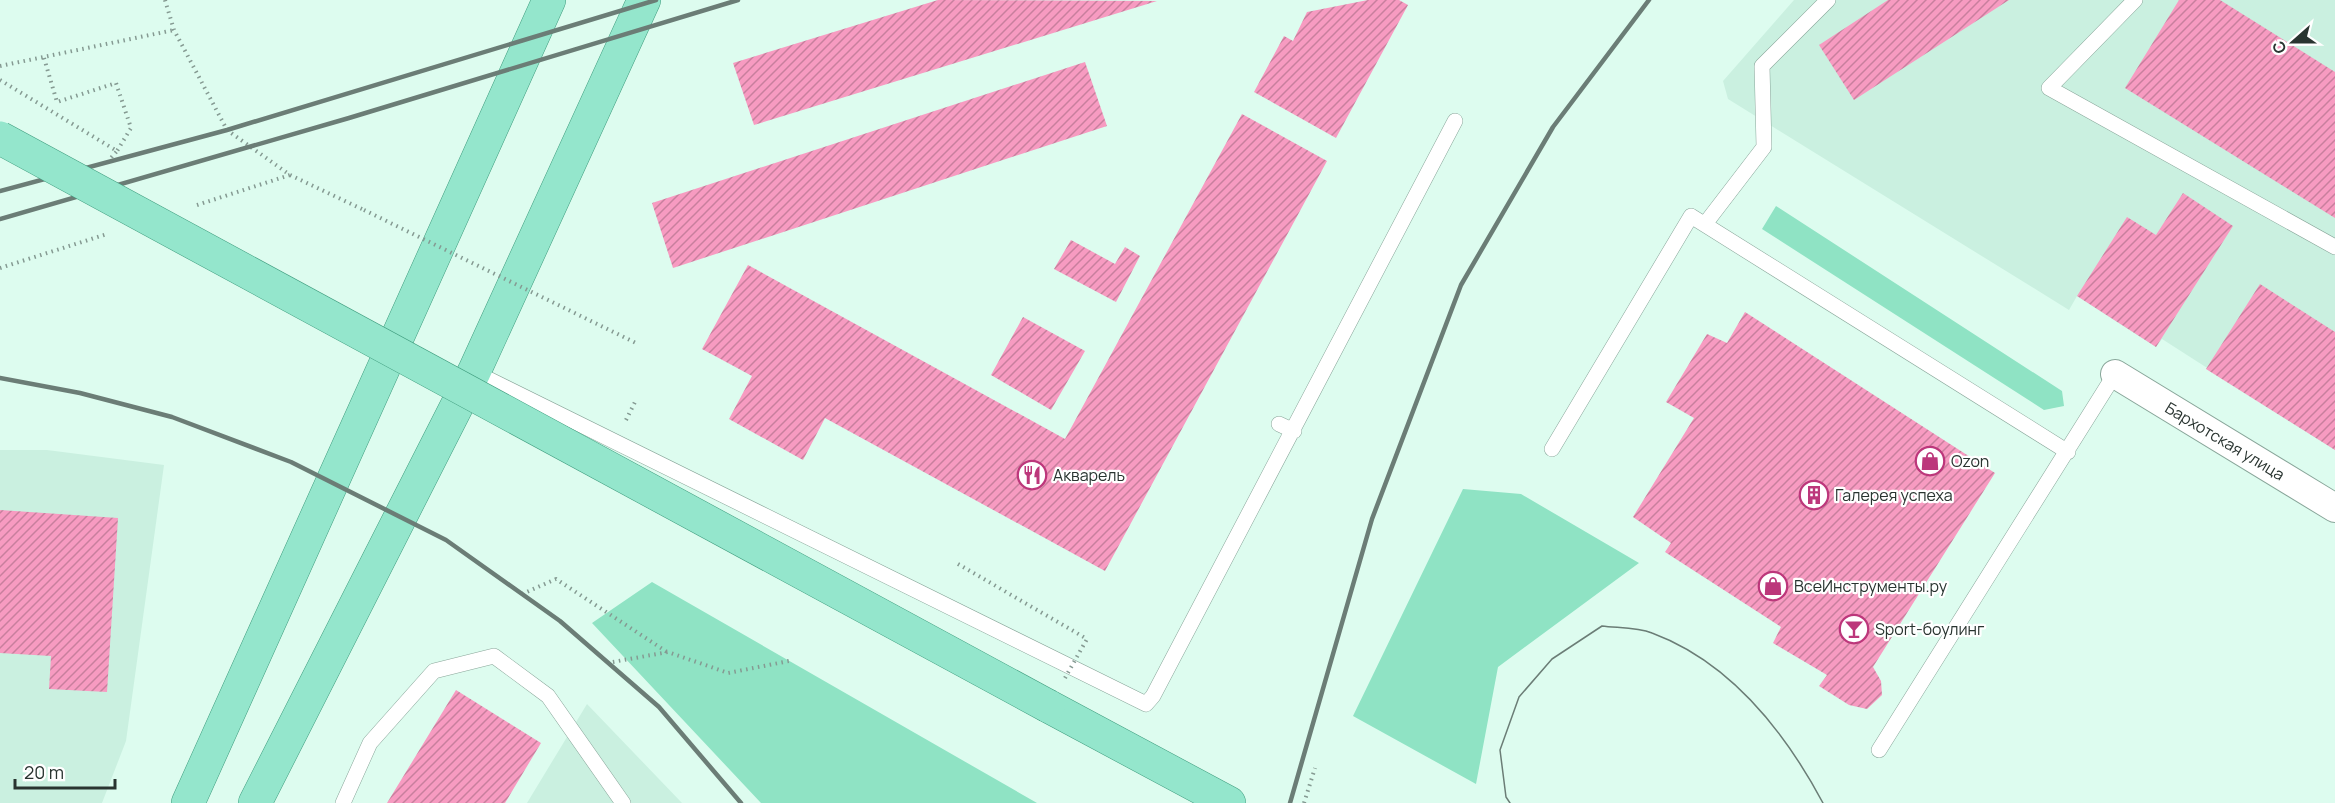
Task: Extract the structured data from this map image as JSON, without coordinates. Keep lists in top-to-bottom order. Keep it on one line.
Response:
{"streets":{"street":["Бархотская улица"]},"places":{"shop":["Ozon","ВсеИнструменты.ру"],"restaurant":["Акварель"],"building":["Галерея успеха"],"bar":["Sport-боулинг"]},"scale_bar":"20 m","north":"left"}
